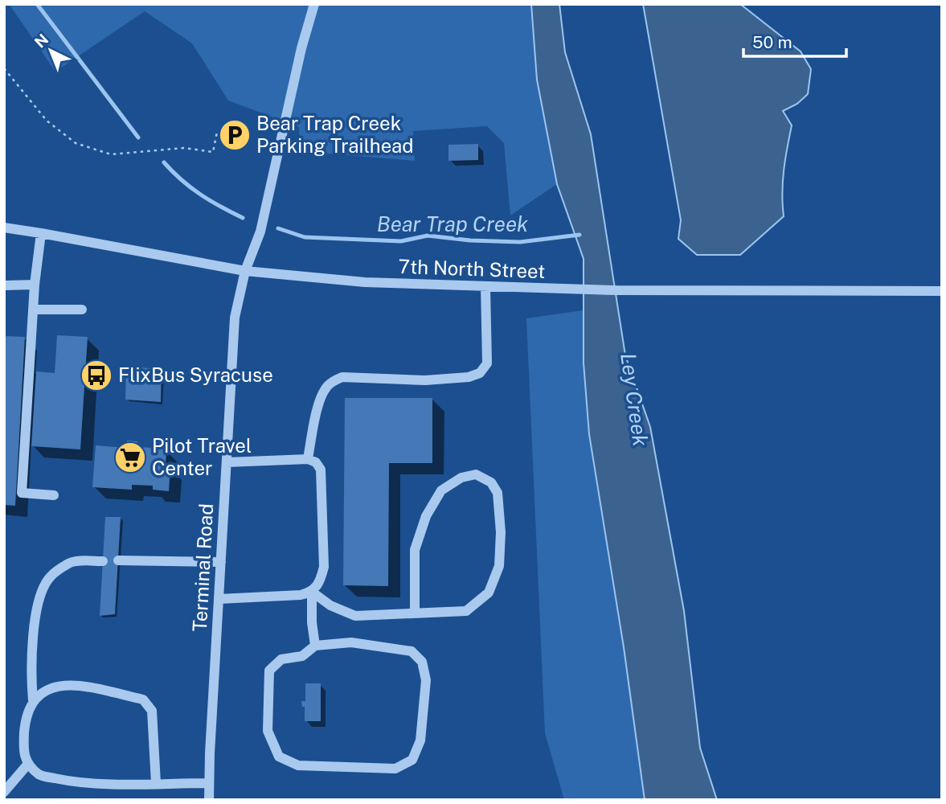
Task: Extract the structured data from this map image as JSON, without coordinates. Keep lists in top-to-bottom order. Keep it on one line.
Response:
{"streets":{"street":["7th North Street","Terminal Road"]},"crossings":[["7th North Street","Terminal Road"]],"water":["Bear Trap Creek","Ley Creek"],"places":{"parking":["Bear Trap Creek Parking Trailhead"],"bus stop":["FlixBus Syracuse"],"supermarket":["Pilot Travel Center"]},"scale_bar":"50 m","north":"top left"}
